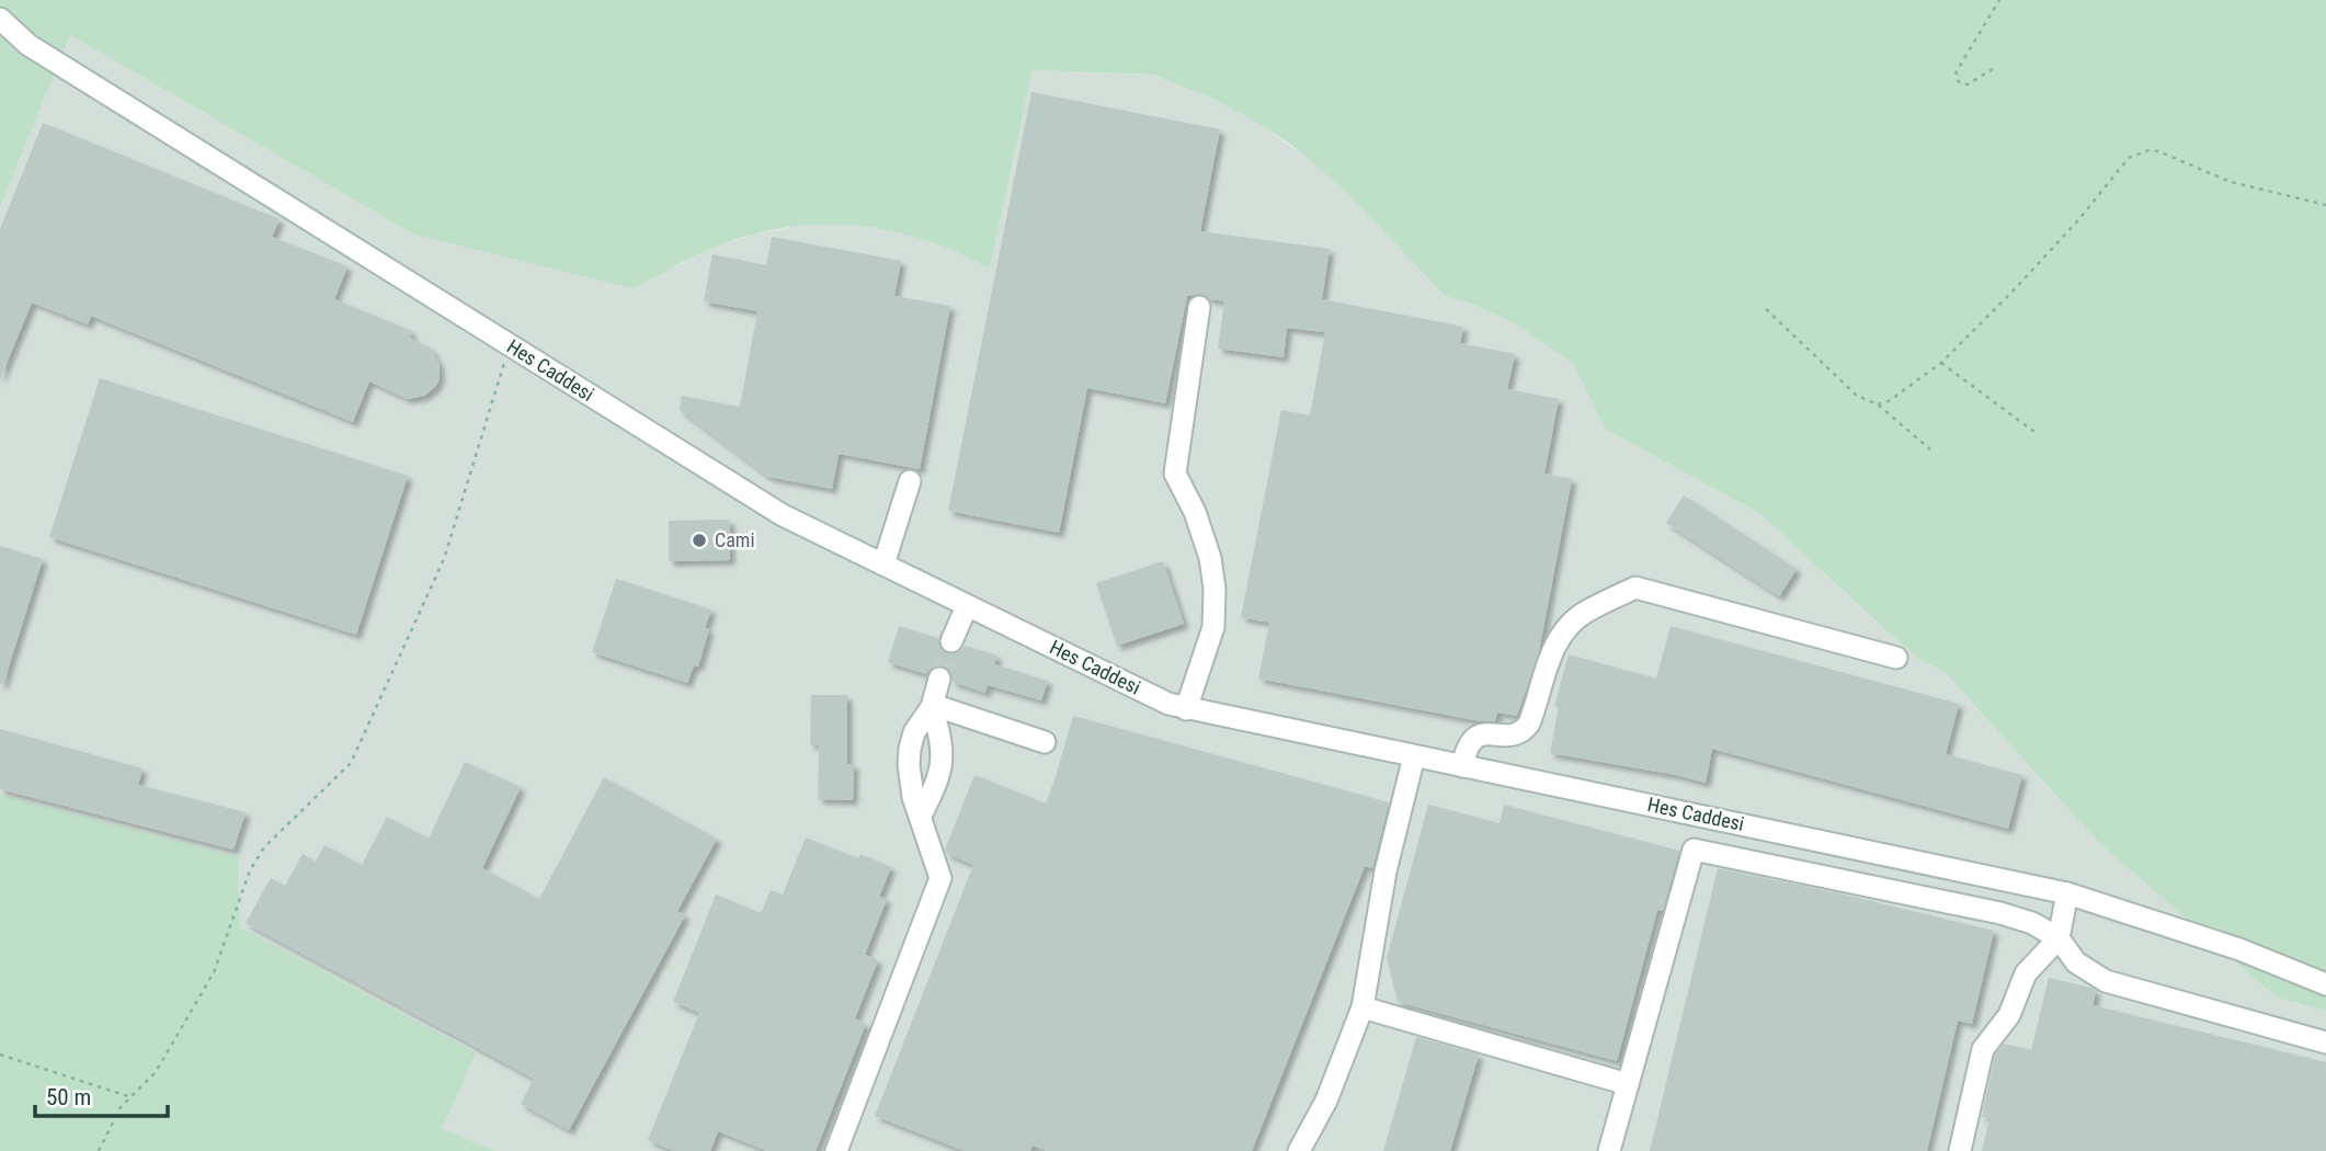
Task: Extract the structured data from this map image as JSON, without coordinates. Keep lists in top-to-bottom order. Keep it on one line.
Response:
{"streets":{"street":["Hes Caddesi"]},"places":["Cami"],"scale_bar":"50 m"}
